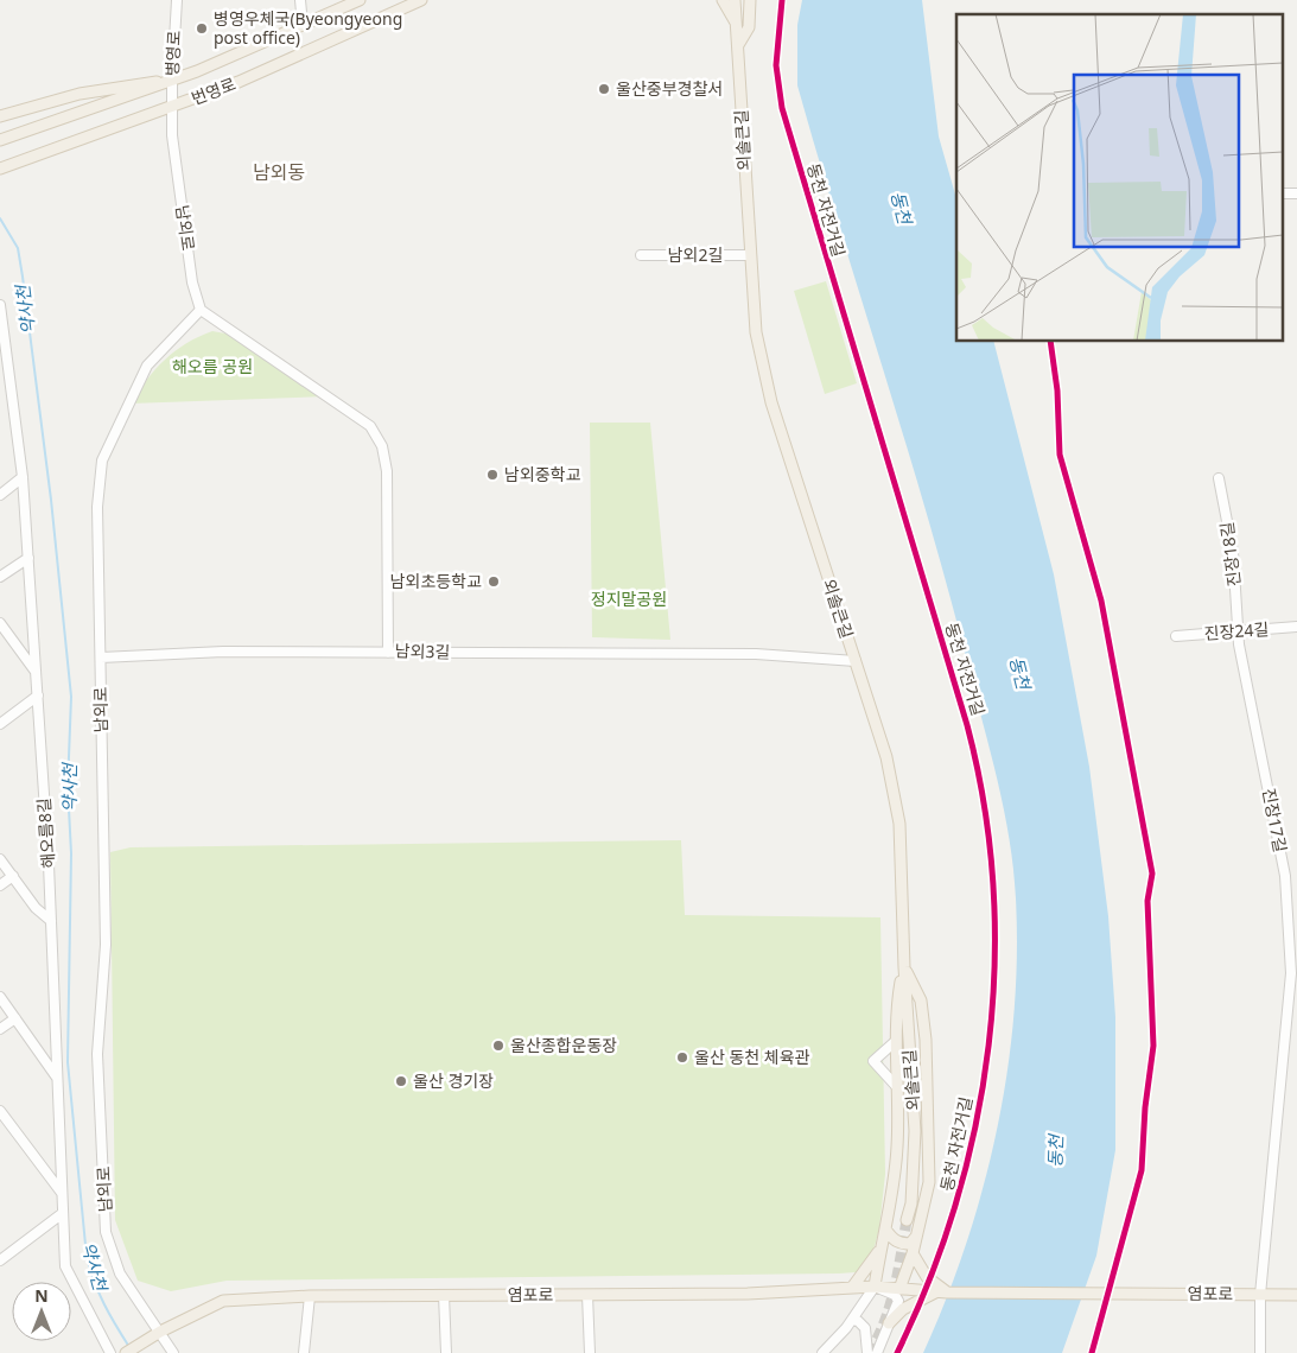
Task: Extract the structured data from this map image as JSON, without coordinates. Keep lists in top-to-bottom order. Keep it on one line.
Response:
{"streets":{"main road":["번영로","외솔큰길","염포로"],"street":["병영로","남외로","남외2길","진장18길","진장24길","남외3길","진장17길","해오름8길"],"cycle path":["동천 자전거길"]},"crossings":[["병영로","번영로"],["병영로","남외로"],["번영로","남외로"],["외솔큰길","남외2길"],["외솔큰길","남외3길"],["남외로","남외3길"],["남외로","염포로"],["진장18길","진장24길"],["진장18길","진장17길"],["진장24길","진장17길"],["진장17길","염포로"]],"districts":["남외동"],"water":["동천","약사천"],"parks":["해오름 공원","정지말공원"],"places":["병영우체국(Byeongyeong post office)","울산중부경찰서","남외중학교","남외초등학교","울산종합운동장","울산 동천 체육관","울산 경기장"],"north":"top"}
